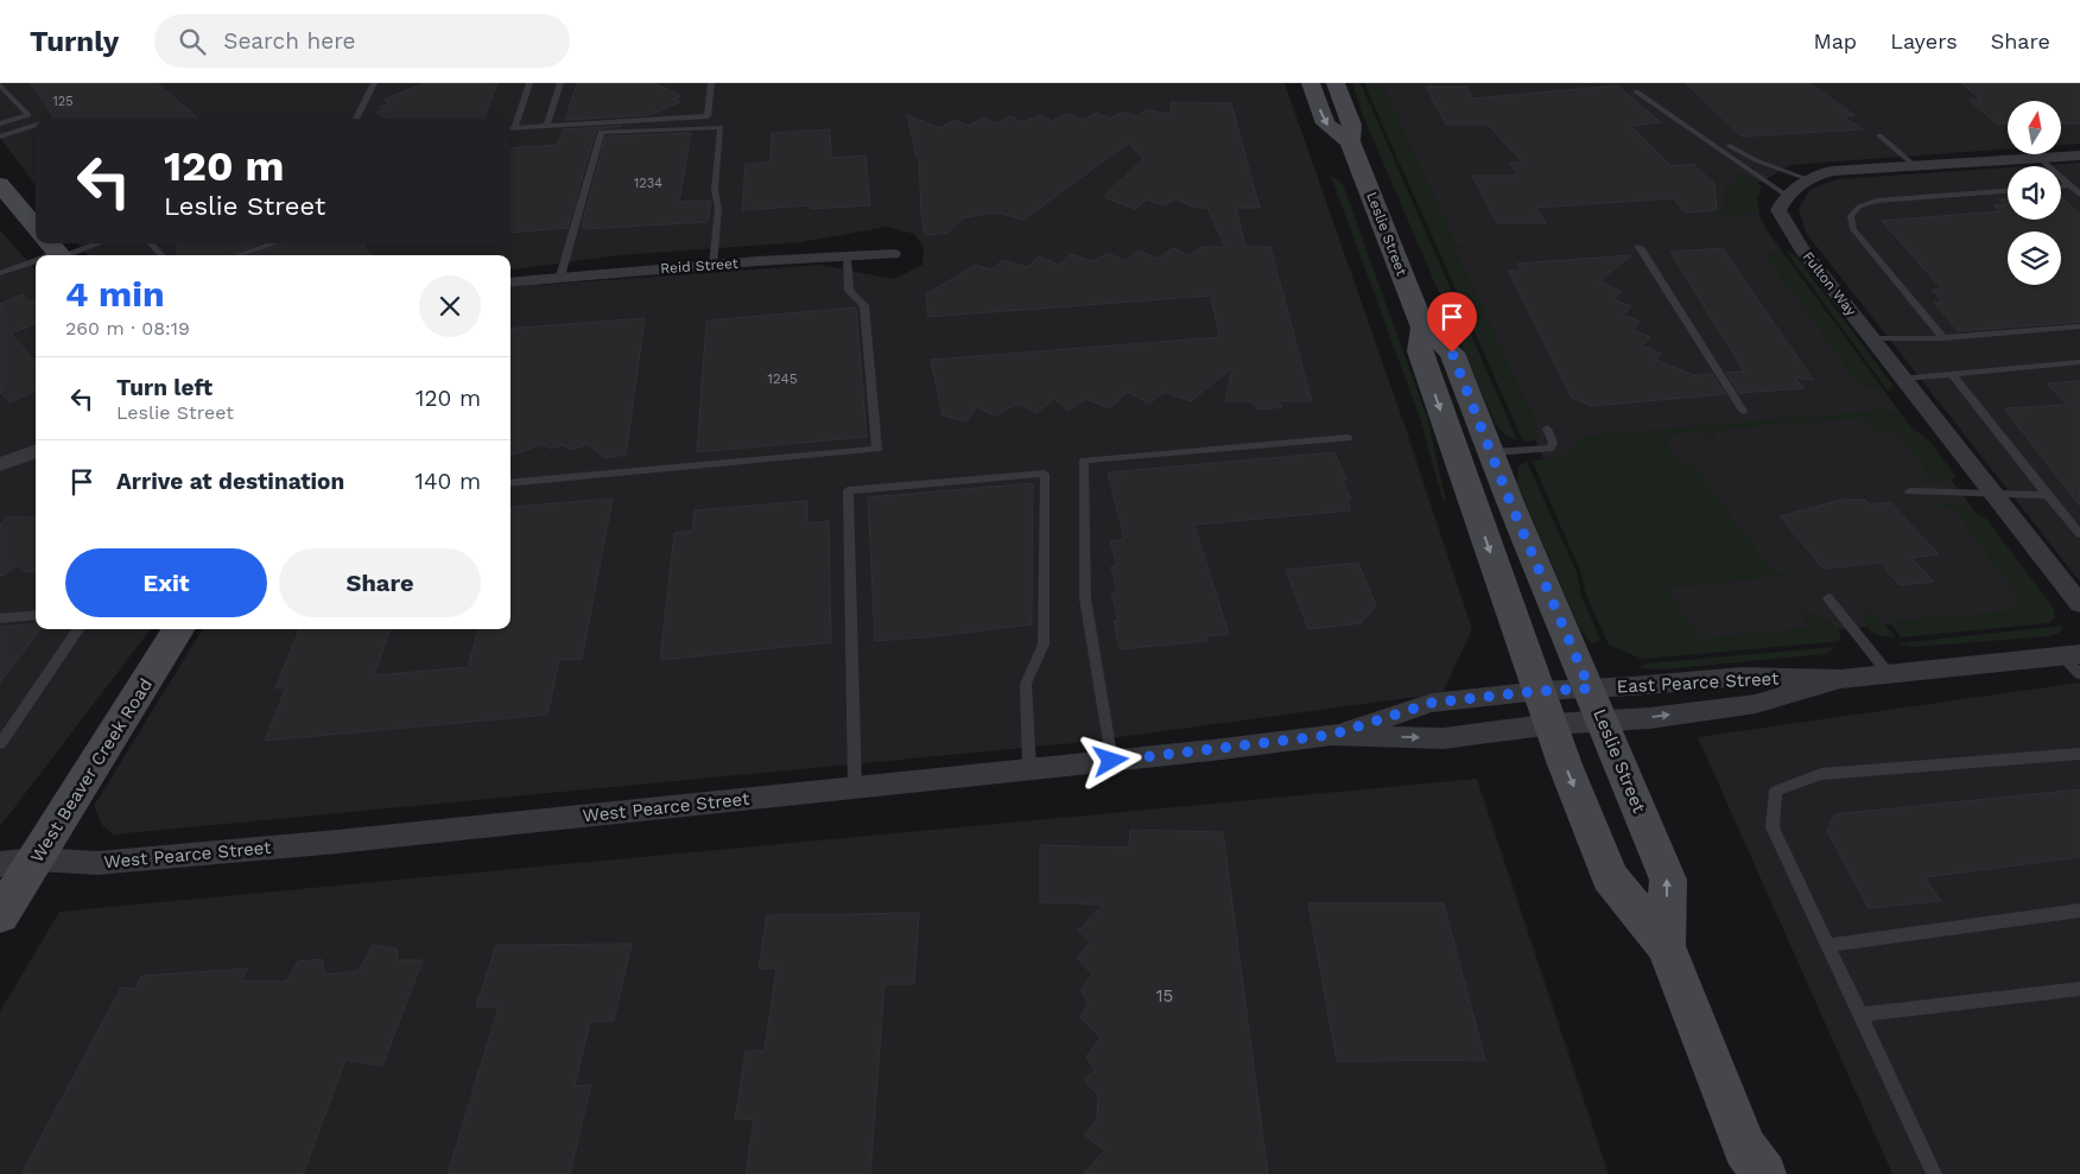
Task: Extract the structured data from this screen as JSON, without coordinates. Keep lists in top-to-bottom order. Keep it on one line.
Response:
{"streets":{"main road":["Leslie Street","West Beaver Creek Road"],"street":["Reid Street","Fulton Way","East Pearce Street","West Pearce Street"]},"crossings":[["Leslie Street","East Pearce Street"],["Leslie Street","West Pearce Street"],["East Pearce Street","West Pearce Street"],["West Beaver Creek Road","West Pearce Street"]],"house_numbers":["125","1234","1245","15"],"north":"top","page":{"header":"Turnly","search":"Search here","nav":["Map","Layers","Share"],"turn":["120 m","Leslie Street"],"heading":["4 min","260 m · 08:19"],"list":[{"name":"Turn left","note":"Leslie Street","value":"120 m"},{"name":"Arrive at destination","value":"140 m"}],"buttons":["Exit","Share"]}}
